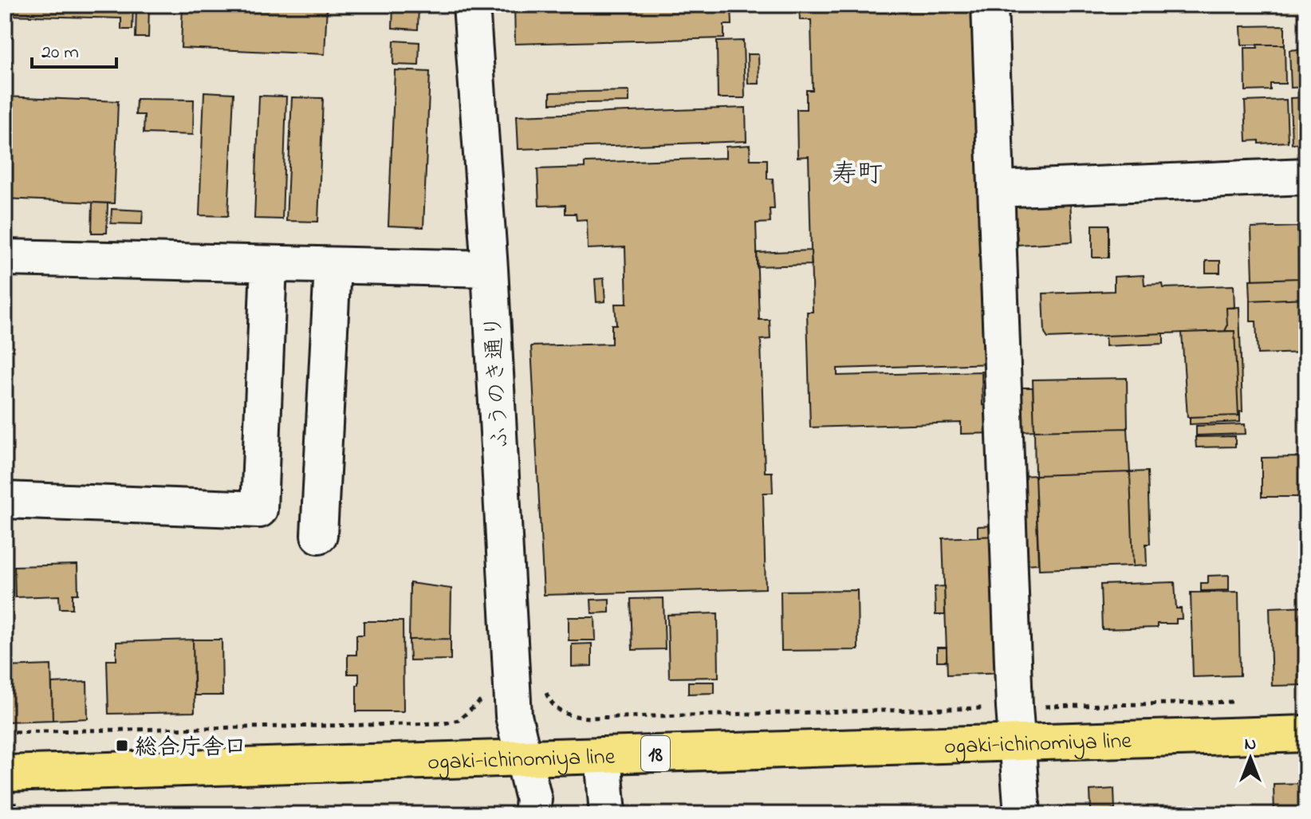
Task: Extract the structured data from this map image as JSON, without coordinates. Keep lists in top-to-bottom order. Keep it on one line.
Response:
{"streets":{"main road":["ogaki-ichinomiya line","18"],"street":["ふうのき通り"]},"crossings":[["ふうのき通り","ogaki-ichinomiya line"]],"districts":["寿町"],"places":{"transit":["総合庁舎口"]},"scale_bar":"20 m","north":"top"}
